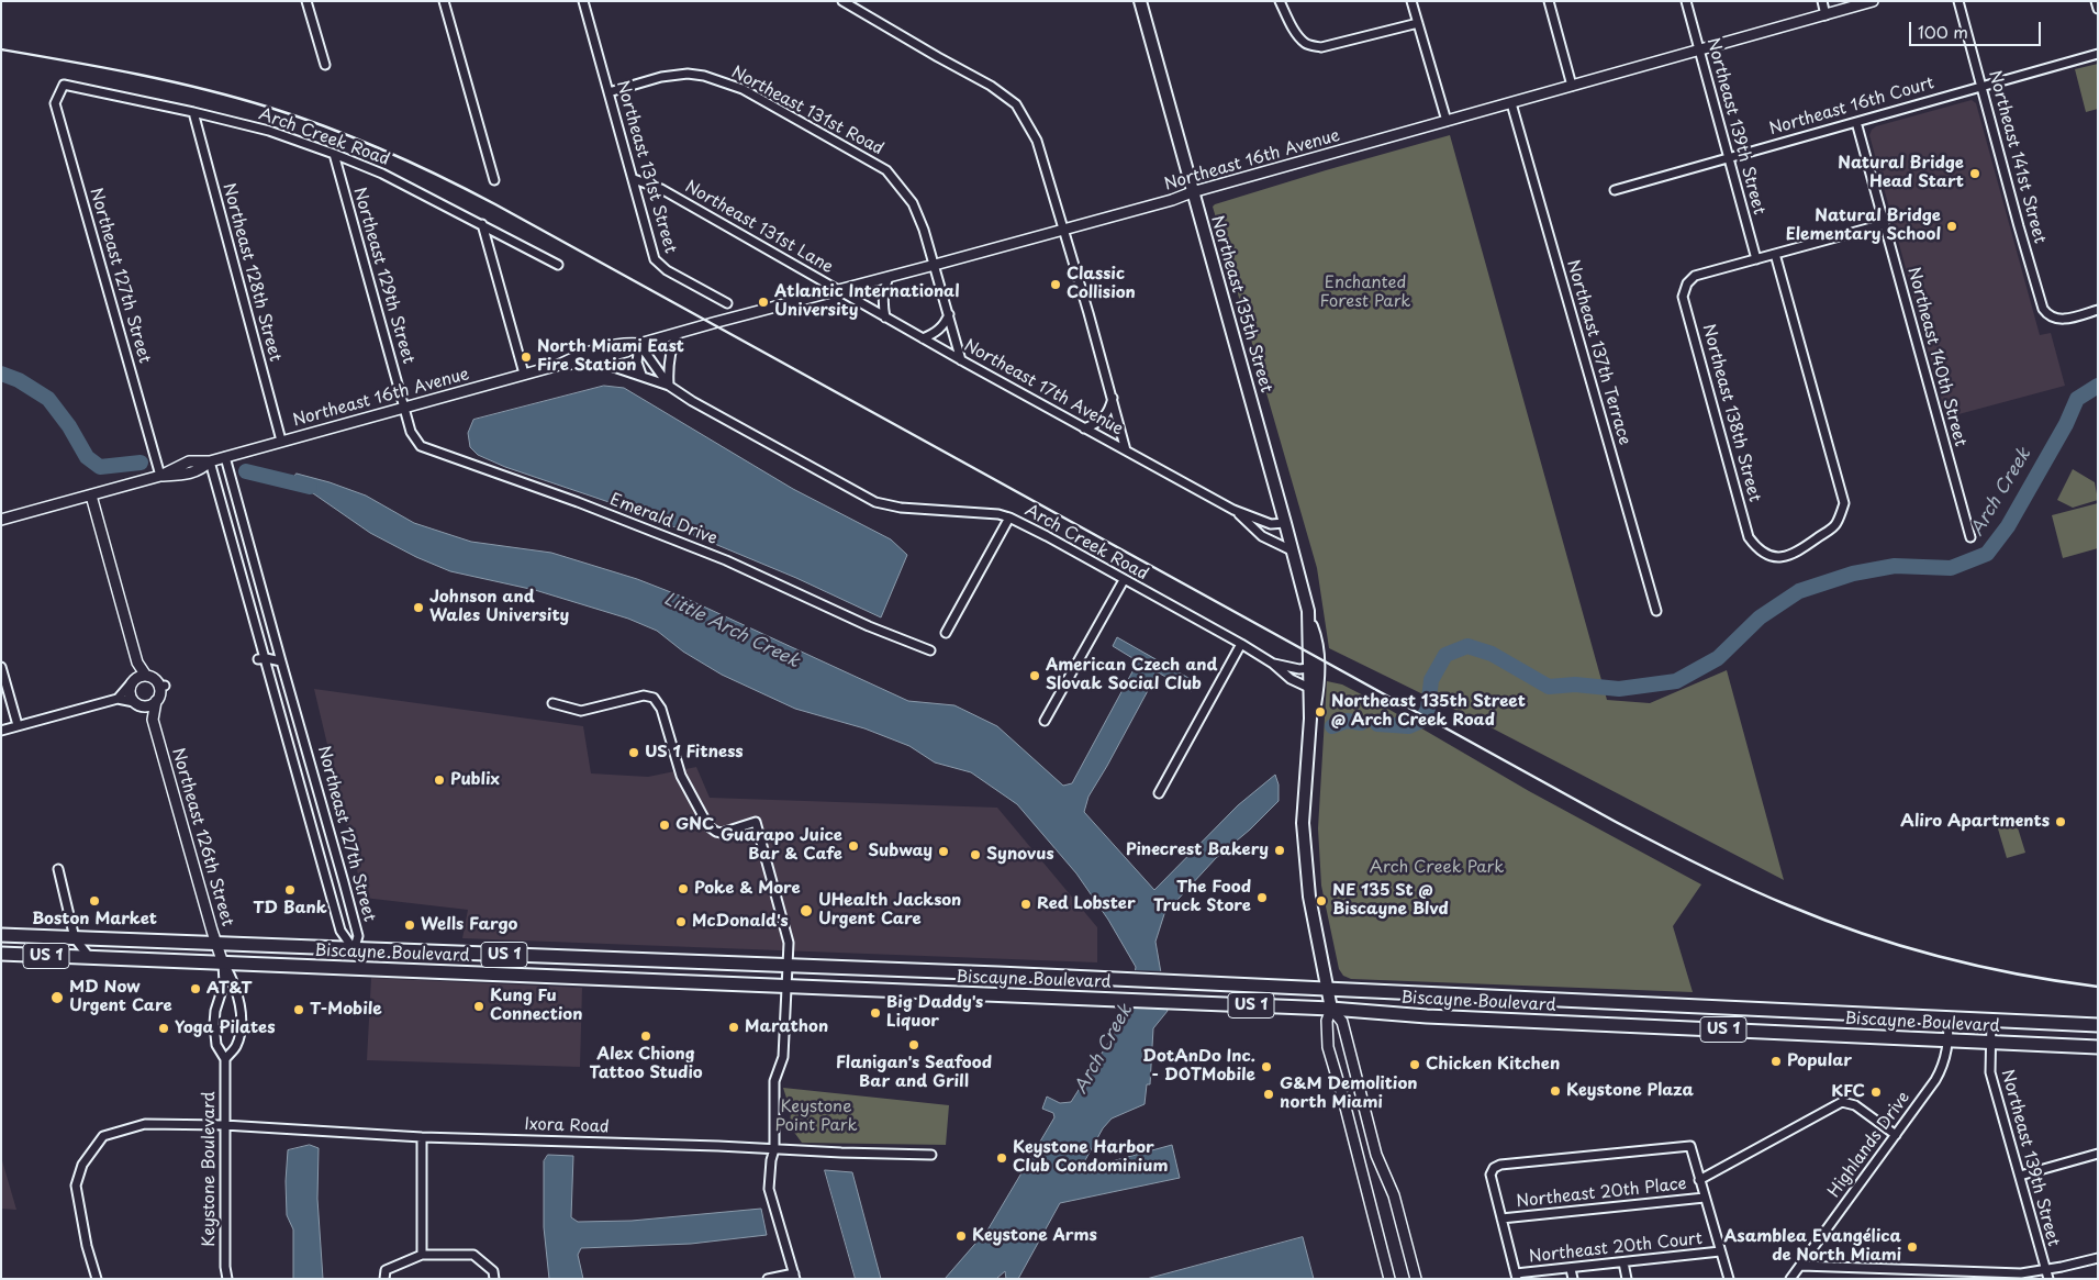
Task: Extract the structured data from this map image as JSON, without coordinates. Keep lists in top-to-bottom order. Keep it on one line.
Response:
{"streets":{"main road":["Northeast 135th Street","Biscayne Boulevard","US 1"],"street":["Northeast 16th Court","Northeast 131st Road","Northeast 139th Street","Arch Creek Road","Northeast 141st Street","Northeast 16th Avenue","Northeast 131st Street","Northeast 131st Lane","Northeast 128th Street","Northeast 127th Street","Northeast 129th Street","Northeast 137th Terrace","Northeast 140th Street","Northeast 17th Avenue","Northeast 138th Street","Emerald Drive","Northeast 126th Street","Ixora Road","Highlands Drive","Keystone Boulevard","Northeast 20th Place","Northeast 20th Court"]},"crossings":[["Northeast 16th Court","Northeast 139th Street"],["Northeast 16th Court","Northeast 141st Street"],["Northeast 16th Court","Northeast 140th Street"],["Northeast 131st Road","Northeast 16th Avenue"],["Northeast 131st Road","Northeast 131st Street"],["Northeast 131st Road","Northeast 17th Avenue"],["Northeast 139th Street","Northeast 16th Avenue"],["Northeast 139th Street","Northeast 138th Street"],["Northeast 139th Street","Biscayne Boulevard"],["Arch Creek Road","Northeast 16th Avenue"],["Arch Creek Road","Northeast 128th Street"],["Arch Creek Road","Northeast 127th Street"],["Arch Creek Road","Northeast 129th Street"],["Arch Creek Road","Northeast 135th Street"],["Northeast 16th Avenue","Northeast 131st Lane"],["Northeast 16th Avenue","Northeast 128th Street"],["Northeast 16th Avenue","Northeast 127th Street"],["Northeast 16th Avenue","Northeast 129th Street"],["Northeast 16th Avenue","Northeast 135th Street"],["Northeast 16th Avenue","Northeast 137th Terrace"],["Northeast 16th Avenue","Northeast 17th Avenue"],["Northeast 16th Avenue","Emerald Drive"],["Northeast 131st Street","Northeast 131st Lane"],["Northeast 131st Lane","Northeast 17th Avenue"],["Northeast 127th Street","Biscayne Boulevard"],["Northeast 129th Street","Emerald Drive"],["Northeast 135th Street","Northeast 17th Avenue"],["Northeast 135th Street","Biscayne Boulevard"],["Northeast 126th Street","Biscayne Boulevard"],["Northeast 126th Street","Keystone Boulevard"],["Biscayne Boulevard","Highlands Drive"],["Biscayne Boulevard","Keystone Boulevard"],["Ixora Road","Keystone Boulevard"]],"water":["Arch Creek","Little Arch Creek"],"parks":["Enchanted Forest Park","Arch Creek Park","Keystone Point Park"],"places":["Natural Bridge Head Start","Natural Bridge Elementary School","Classic Collision","Atlantic International University","North Miami East Fire Station","Johnson and Wales University","American Czech and Slovak Social Club","Northeast 135th Street @ Arch Creek Road","US 1 Fitness","Publix","Aliro Apartments","GNC","Guarapo Juice Bar & Cafe","Pinecrest Bakery","Subway","Synovus","Poke & More","TD Bank","The Food Truck Store","Boston Market","NE 135 St @ Biscayne Blvd","Red Lobster","UHealth Jackson Urgent Care","McDonald's","Wells Fargo","AT&T","MD Now Urgent Care","Kung Fu Connection","T-Mobile","Big Daddy's Liquor","Marathon","Yoga Pilates","Alex Chiong Tattoo Studio","Flanigan's Seafood Bar and Grill","Popular","Chicken Kitchen","DotAnDo Inc. - DOTMobile","Keystone Plaza","KFC","G&M Demolition north Miami","Keystone Harbor Club Condominium","Keystone Arms","Asamblea Evangélica de North Miami"],"scale_bar":"100 m"}
